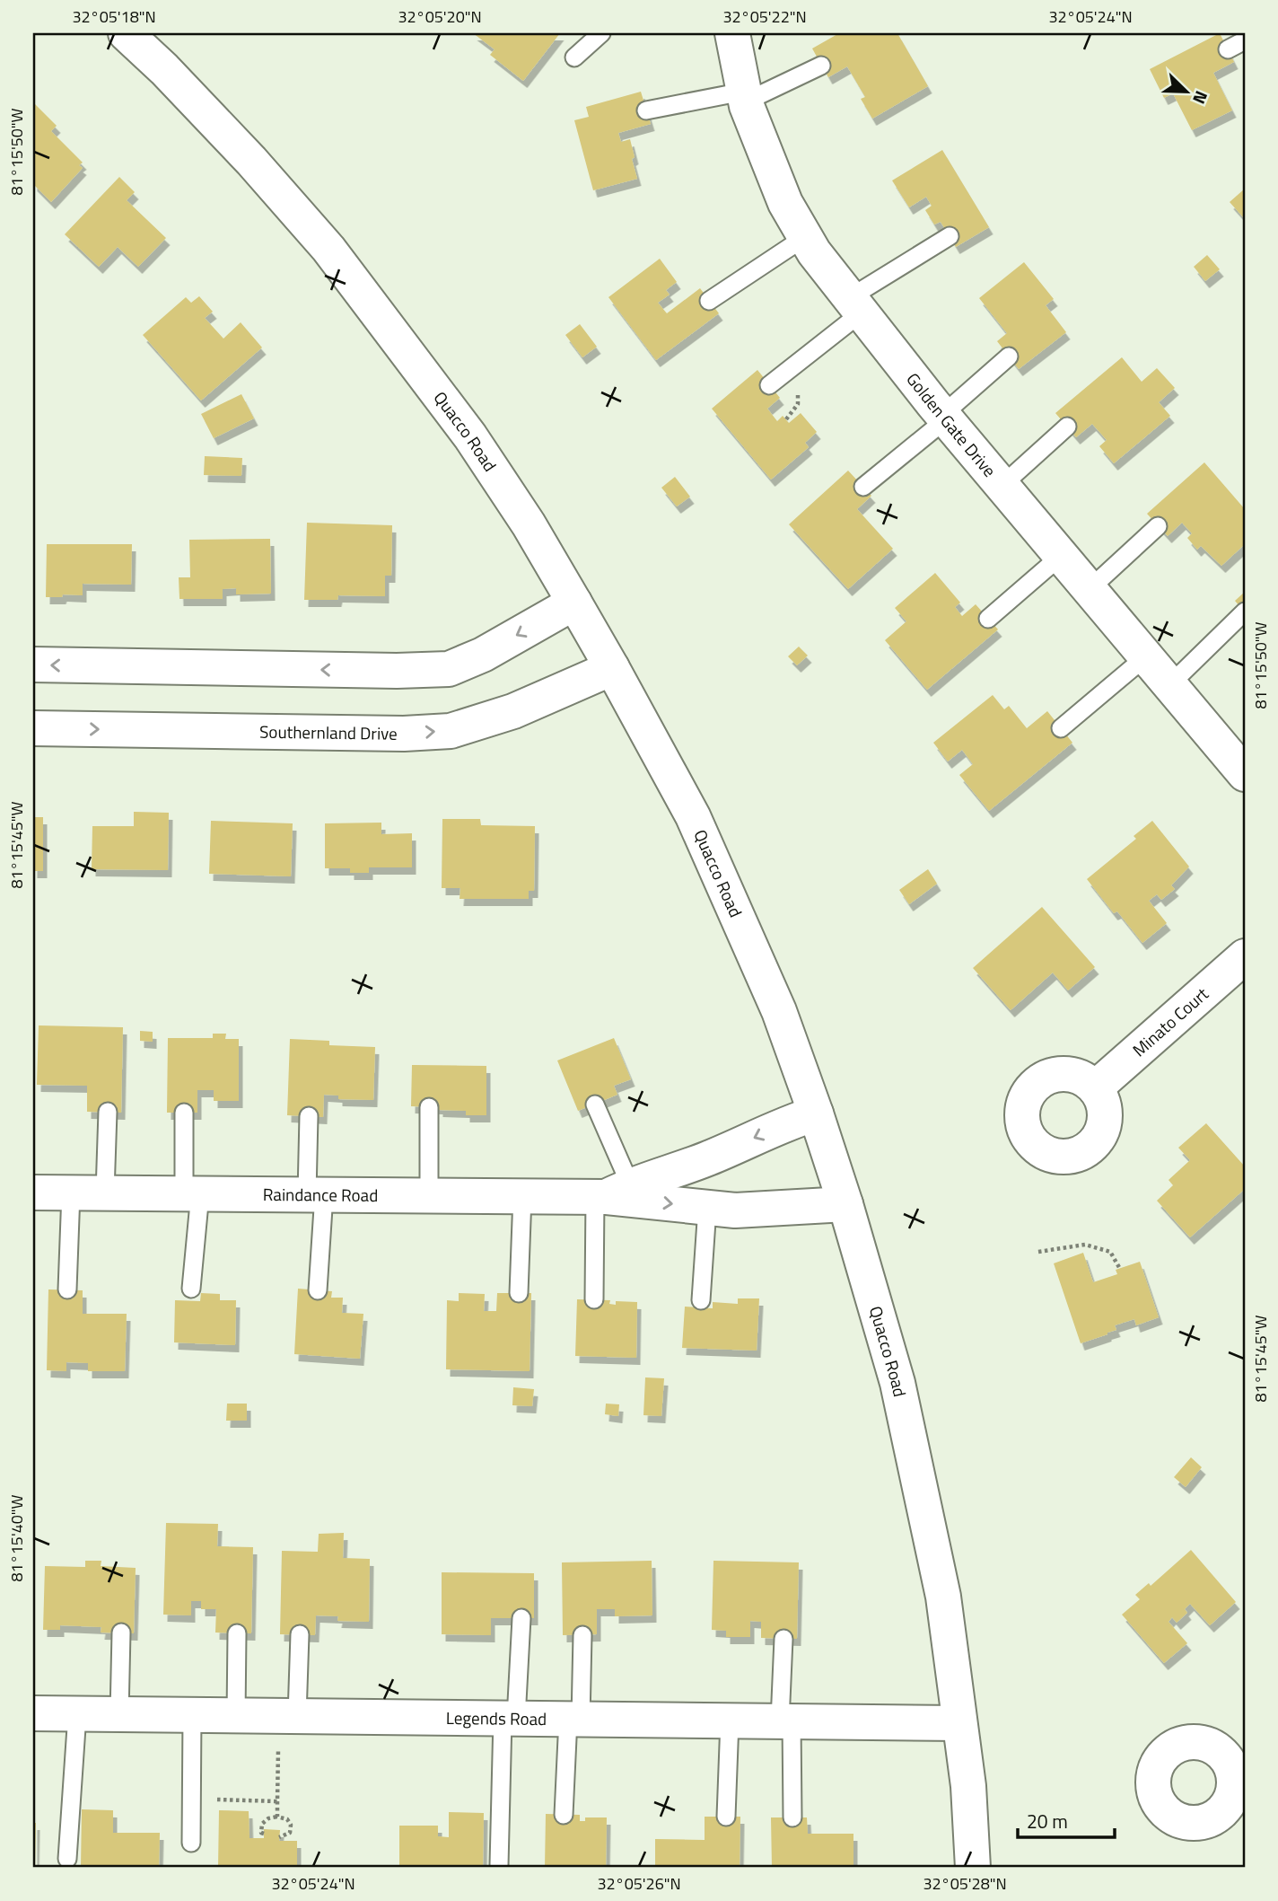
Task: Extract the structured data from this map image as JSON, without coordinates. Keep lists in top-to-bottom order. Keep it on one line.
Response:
{"streets":{"street":["Golden Gate Drive","Quacco Road","Southernland Drive","Minato Court","Raindance Road","Legends Road"]},"crossings":[["Quacco Road","Southernland Drive"],["Quacco Road","Raindance Road"],["Quacco Road","Legends Road"]],"scale_bar":"20 m","north":"bottom right","coordinates":["32°05'18\"N","32°05'20\"N","32°05'22\"N","32°05'24\"N","81°15'50\"W","81°15'45\"W","81°15'40\"W","32°05'26\"N","32°05'28\"N"]}
